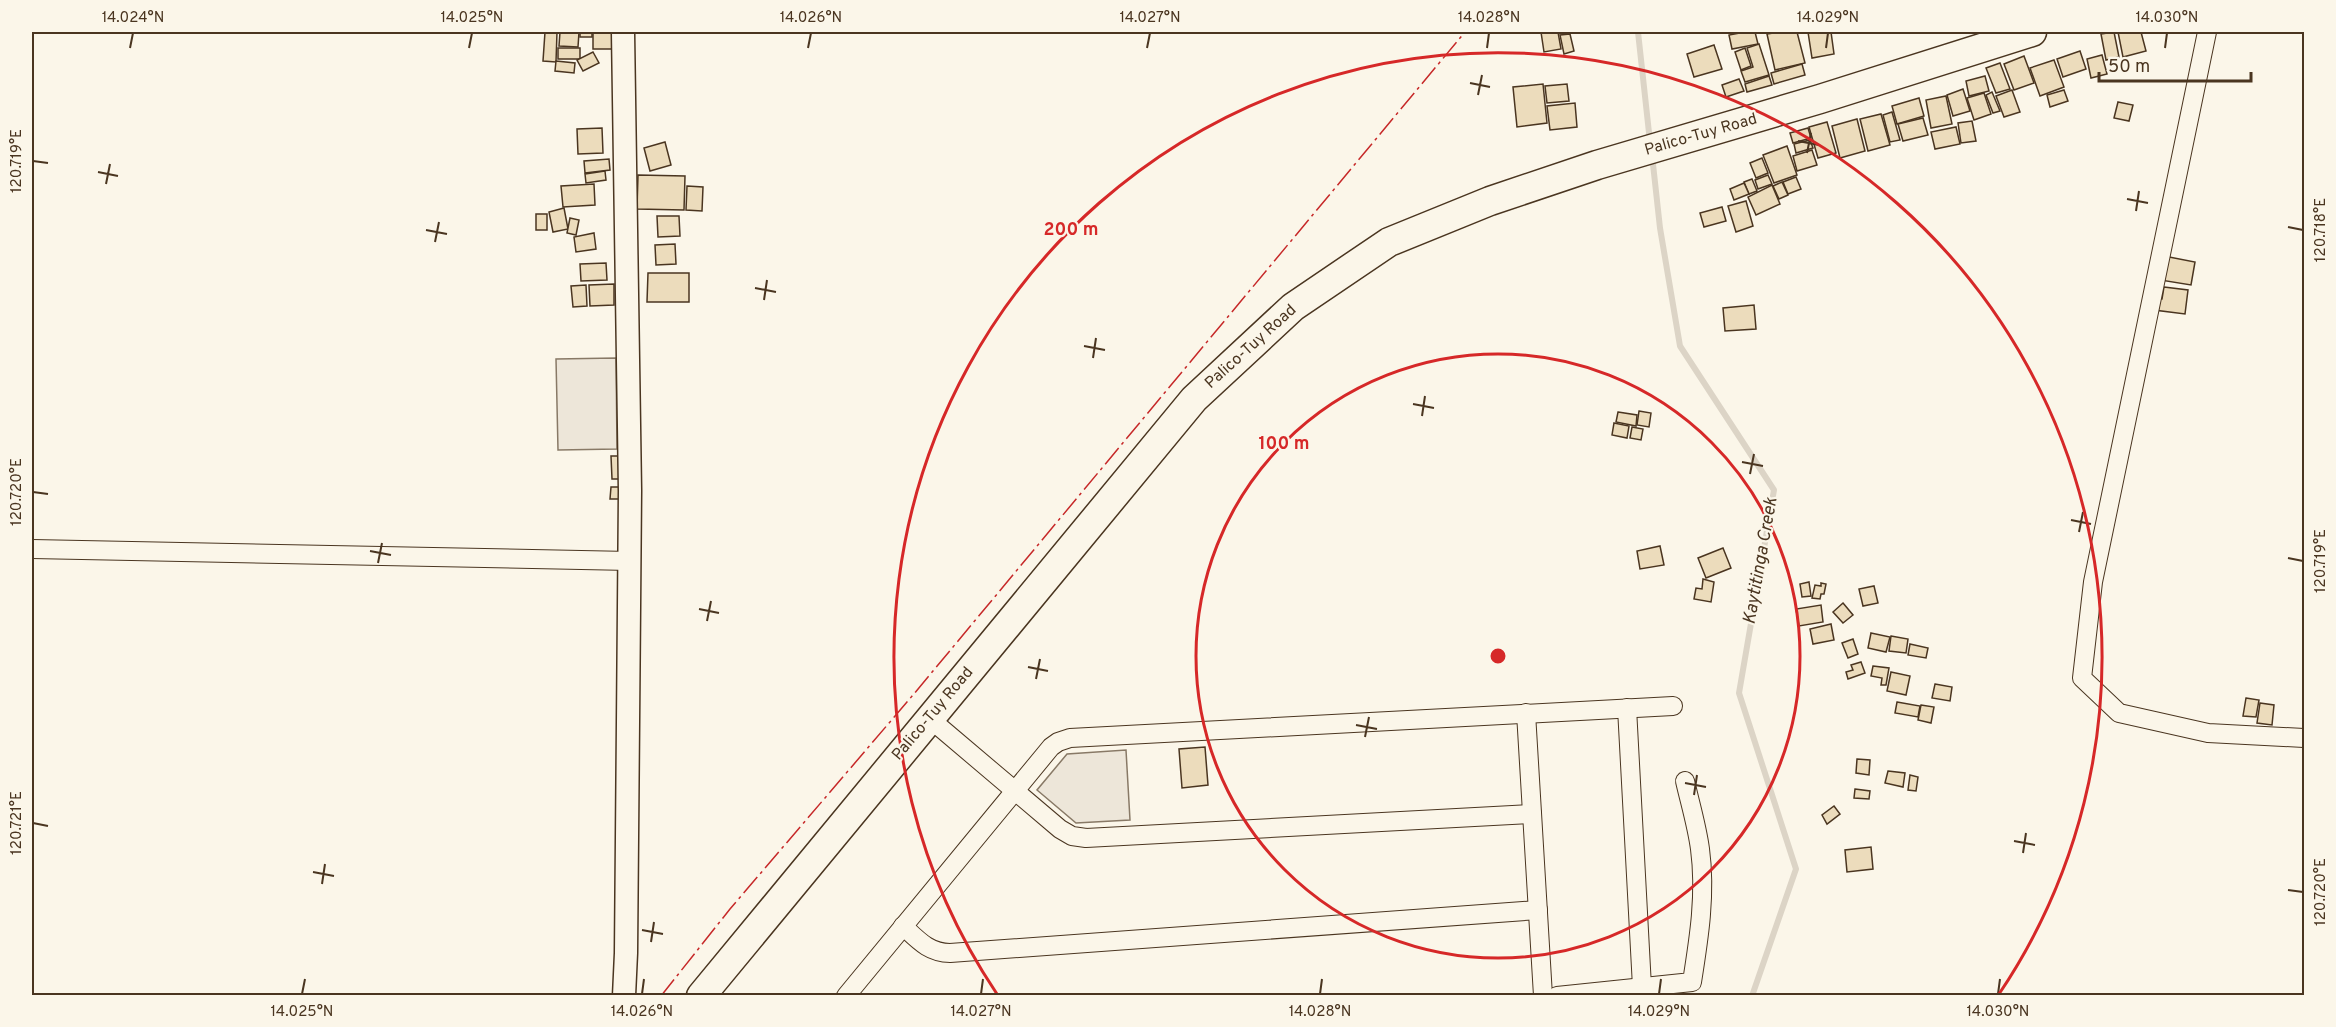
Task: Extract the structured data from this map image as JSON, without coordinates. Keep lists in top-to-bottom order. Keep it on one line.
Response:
{"streets":{"main road":["Palico-Tuy Road"]},"water":["Kaytitinga Creek"],"scale_bar":"50 m","coordinates":["14.024°N","14.025°N","14.026°N","14.027°N","14.028°N","14.029°N","14.030°N","120.719°E","120.718°E","120.720°E","120.721°E"],"rings":["200 m","100 m"]}
